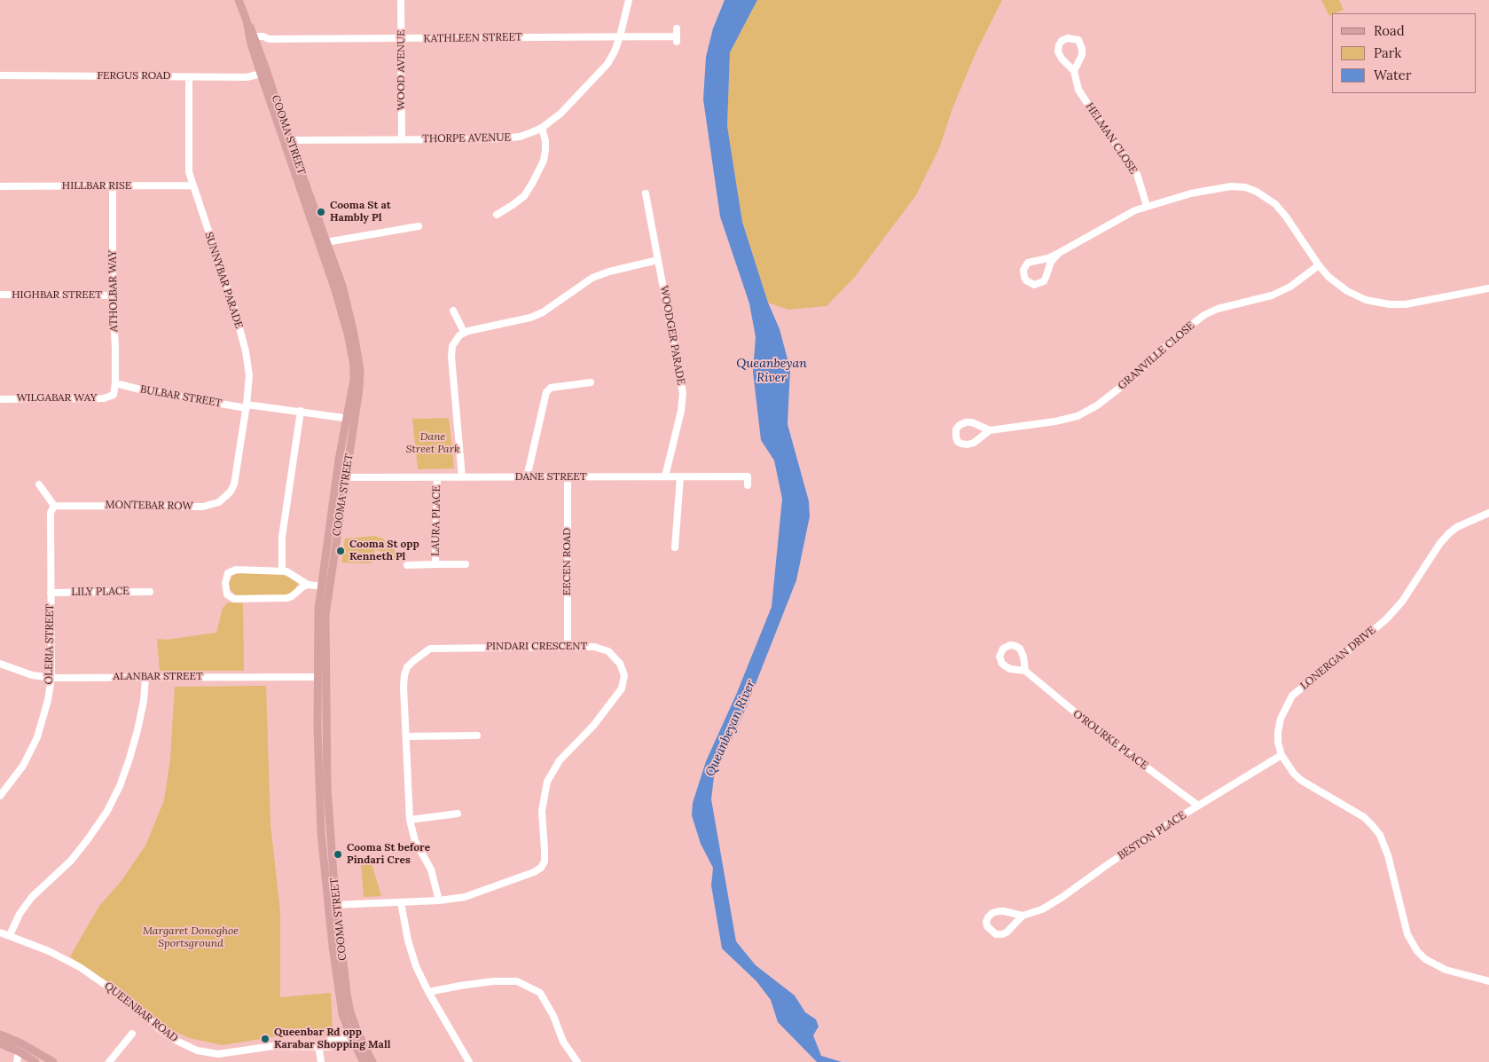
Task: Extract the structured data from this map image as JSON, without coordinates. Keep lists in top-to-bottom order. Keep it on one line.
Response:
{"streets":{"main road":["COOMA STREET"],"street":["KATHLEEN STREET","WOOD AVENUE","FERGUS ROAD","THORPE AVENUE","HELMAN CLOSE","HILLBAR RISE","SUNNYBAR PARADE","ATHOLBAR WAY","HIGHBAR STREET","WOODGER PARADE","GRANVILLE CLOSE","BULBAR STREET","WILGABAR WAY","DANE STREET","MONTEBAR ROW","LAURA PLACE","EECEN ROAD","LILY PLACE","OLERIA STREET","PINDARI CRESCENT","LONERGAN DRIVE","ALANBAR STREET","O'ROURKE PLACE","BESTON PLACE","QUEENBAR ROAD"]},"crossings":[["KATHLEEN STREET","WOOD AVENUE"],["KATHLEEN STREET","COOMA STREET"],["KATHLEEN STREET","THORPE AVENUE"],["WOOD AVENUE","THORPE AVENUE"],["FERGUS ROAD","COOMA STREET"],["FERGUS ROAD","SUNNYBAR PARADE"],["COOMA STREET","THORPE AVENUE"],["COOMA STREET","BULBAR STREET"],["COOMA STREET","DANE STREET"],["COOMA STREET","PINDARI CRESCENT"],["COOMA STREET","ALANBAR STREET"],["COOMA STREET","QUEENBAR ROAD"],["HILLBAR RISE","SUNNYBAR PARADE"],["HILLBAR RISE","ATHOLBAR WAY"],["SUNNYBAR PARADE","BULBAR STREET"],["SUNNYBAR PARADE","MONTEBAR ROW"],["ATHOLBAR WAY","HIGHBAR STREET"],["ATHOLBAR WAY","BULBAR STREET"],["ATHOLBAR WAY","WILGABAR WAY"],["WOODGER PARADE","DANE STREET"],["DANE STREET","LAURA PLACE"],["DANE STREET","EECEN ROAD"],["MONTEBAR ROW","OLERIA STREET"],["EECEN ROAD","PINDARI CRESCENT"],["LILY PLACE","OLERIA STREET"],["OLERIA STREET","ALANBAR STREET"],["LONERGAN DRIVE","BESTON PLACE"],["O'ROURKE PLACE","BESTON PLACE"]],"water":["Queanbeyan River"],"parks":["Dane Street Park","Margaret Donoghoe Sportsground"],"places":["Cooma St at Hambly Pl","Cooma St opp Kenneth Pl","Cooma St before Pindari Cres","Queenbar Rd opp Karabar Shopping Mall"],"legend":["Road","Park","Water"]}
